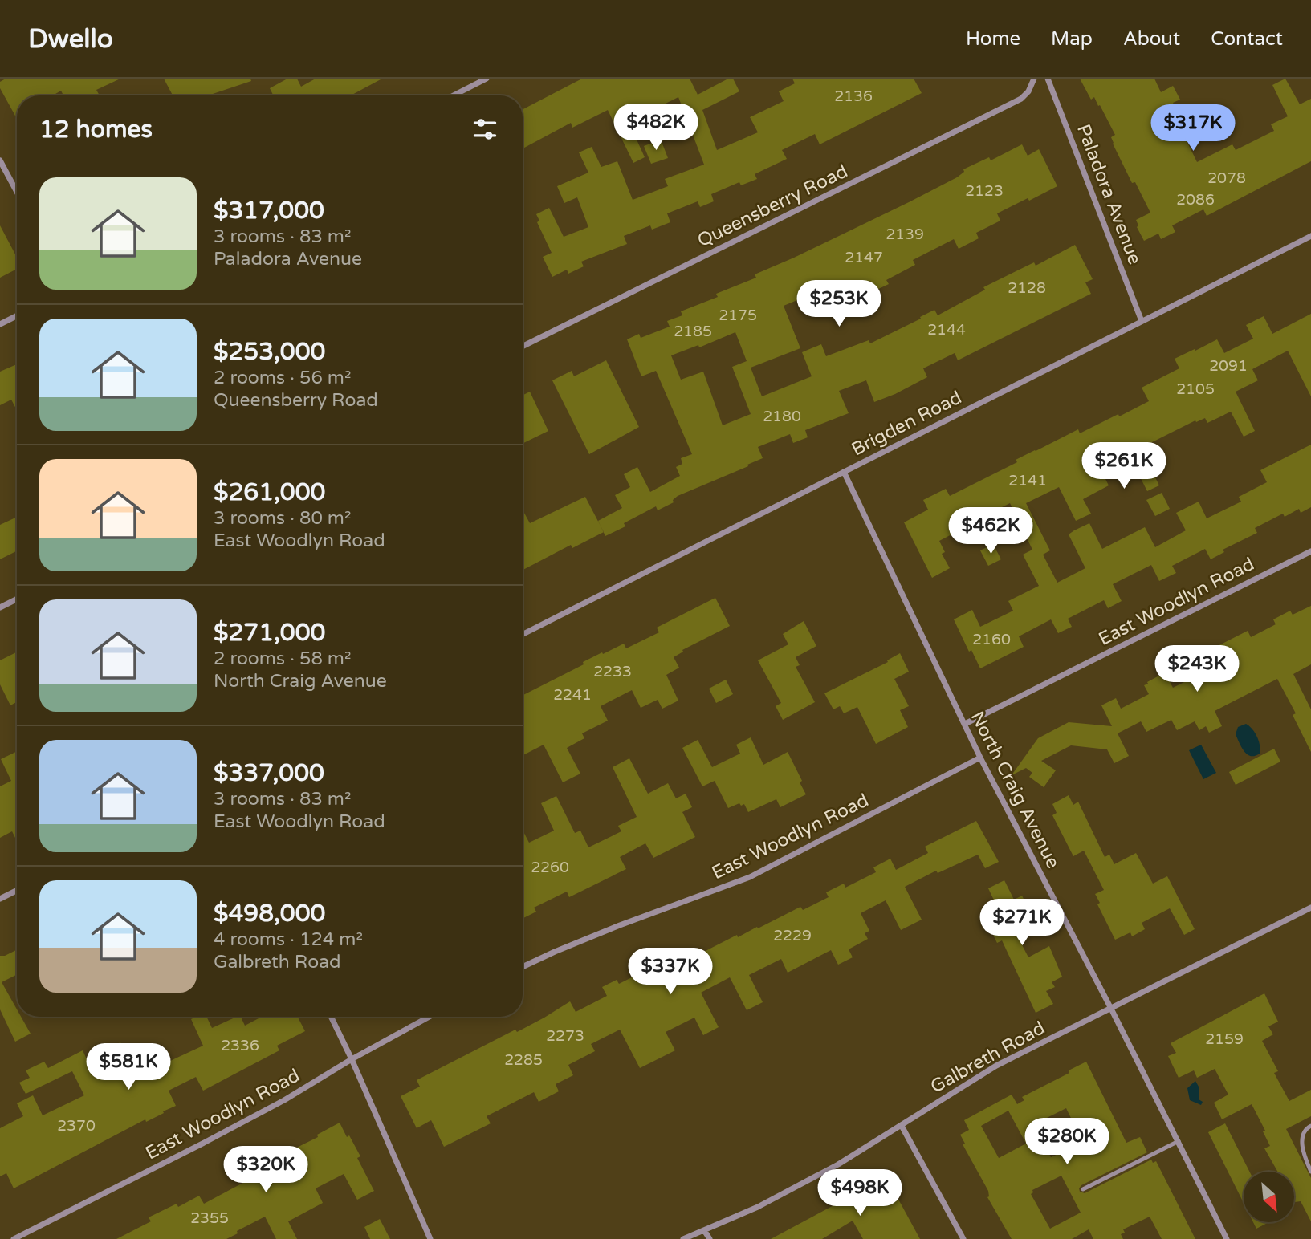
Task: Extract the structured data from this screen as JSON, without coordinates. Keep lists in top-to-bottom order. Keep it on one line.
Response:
{"streets":{"street":["Paladora Avenue","Queensberry Road","Brigden Road","East Woodlyn Road","North Craig Avenue","Galbreth Road"]},"crossings":[["Paladora Avenue","Brigden Road"],["Brigden Road","North Craig Avenue"],["East Woodlyn Road","North Craig Avenue"],["North Craig Avenue","Galbreth Road"]],"house_numbers":["2136","2078","2123","2086","2139","2147","2128","2175","2144","2185","2091","2105","2180","2141","2160","2233","2241","2260","2229","2273","2159","2336","2285","2370","2355"],"north":"bottom right","page":{"header":"Dwello","nav":["Home","Map","About","Contact"],"heading":"12 homes","price":["$482K","$317K","$253K","$261K","$462K","$243K","$271K","$337K","$581K","$280K","$320K","$498K"],"list":[{"name":"$317,000","note":"3 rooms · 83 m² · Paladora Avenue"},{"name":"$253,000","note":"2 rooms · 56 m² · Queensberry Road"},{"name":"$261,000","note":"3 rooms · 80 m² · East Woodlyn Road"},{"name":"$271,000","note":"2 rooms · 58 m² · North Craig Avenue"},{"name":"$337,000","note":"3 rooms · 83 m² · East Woodlyn Road"},{"name":"$498,000","note":"4 rooms · 124 m² · Galbreth Road"}]}}
